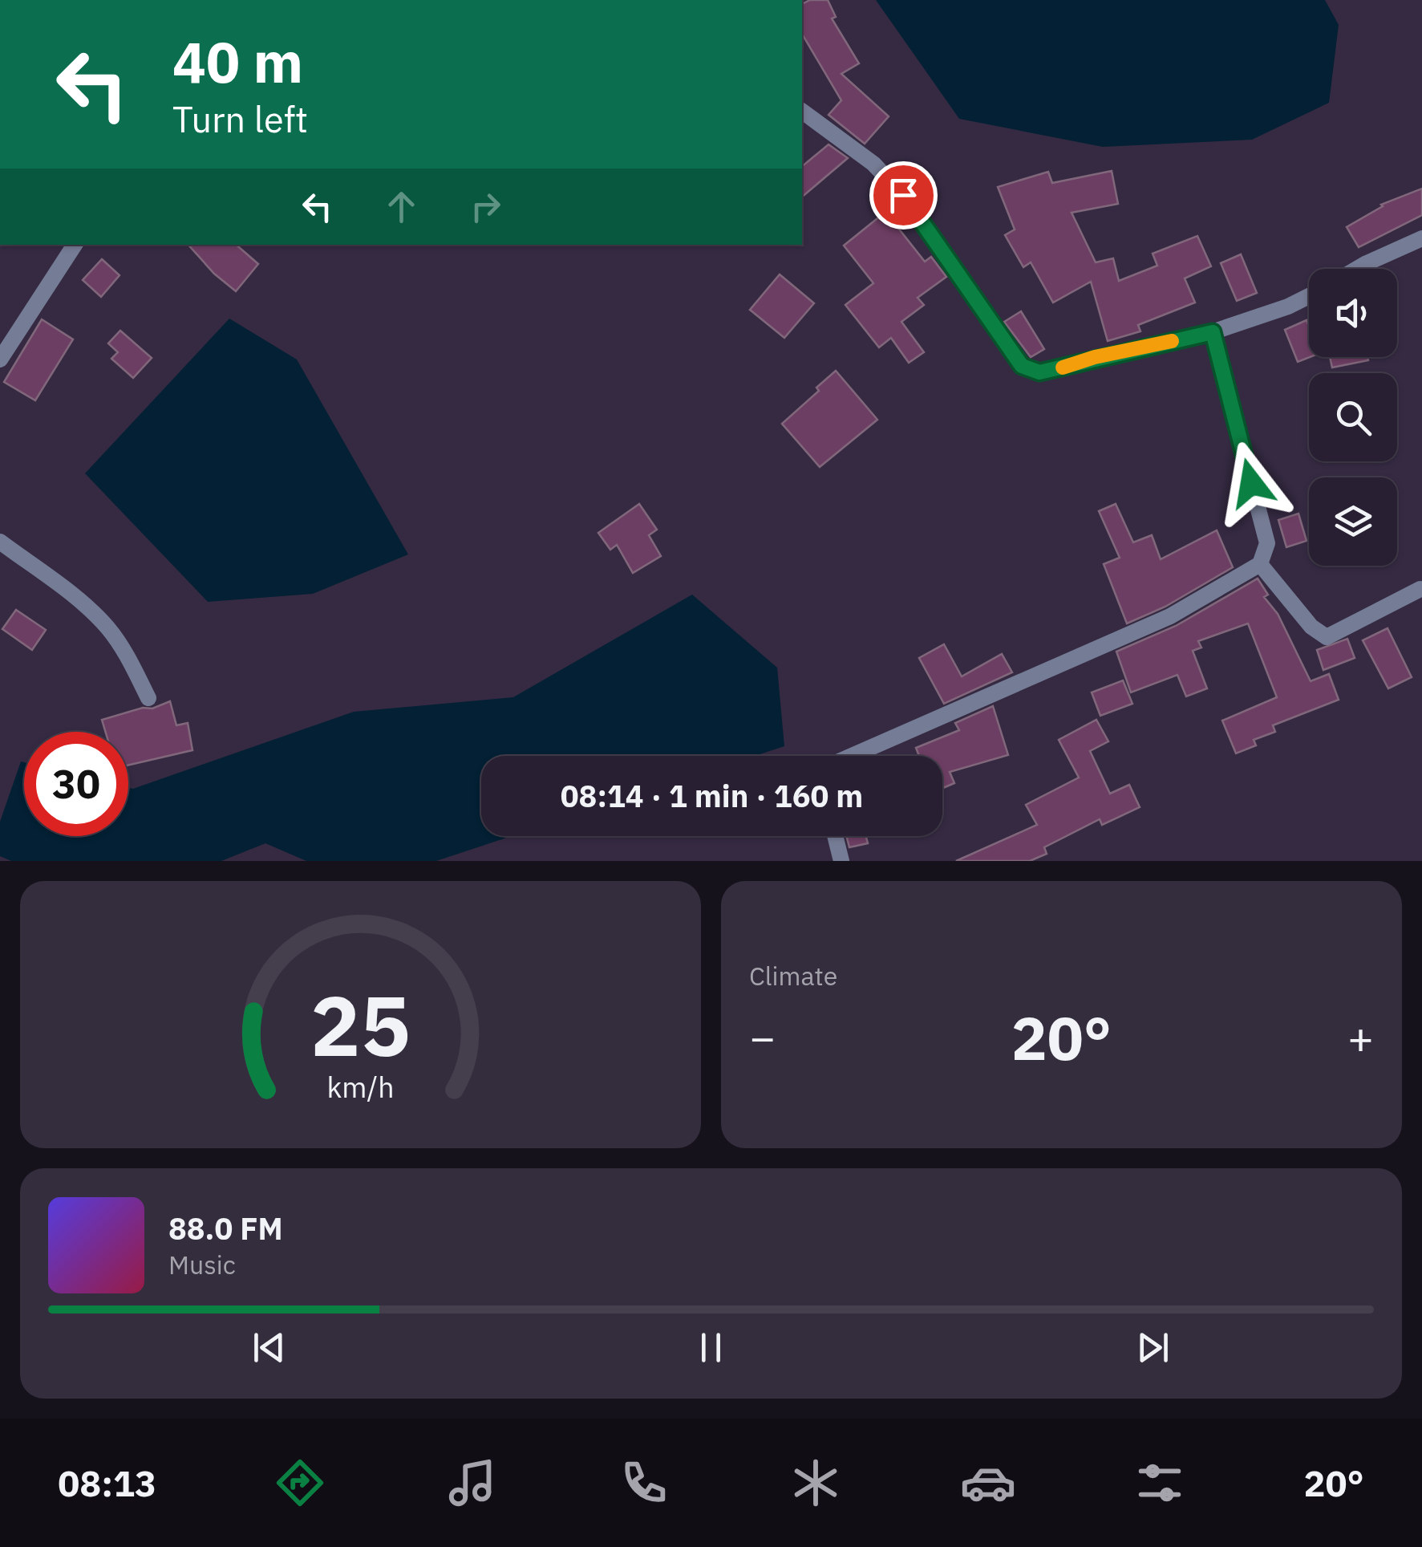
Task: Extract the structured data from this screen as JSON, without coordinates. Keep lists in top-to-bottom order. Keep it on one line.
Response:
{"page":{"turn":["40 m","Turn left"],"limit":"30","trip":"08:14 · 1 min · 160 m","tile":"Climate","heat":["−","20°","+"],"song":["88.0 FM","Music"],"tabs":["08:13","20°"],"gauge":["25","km/h"]}}
